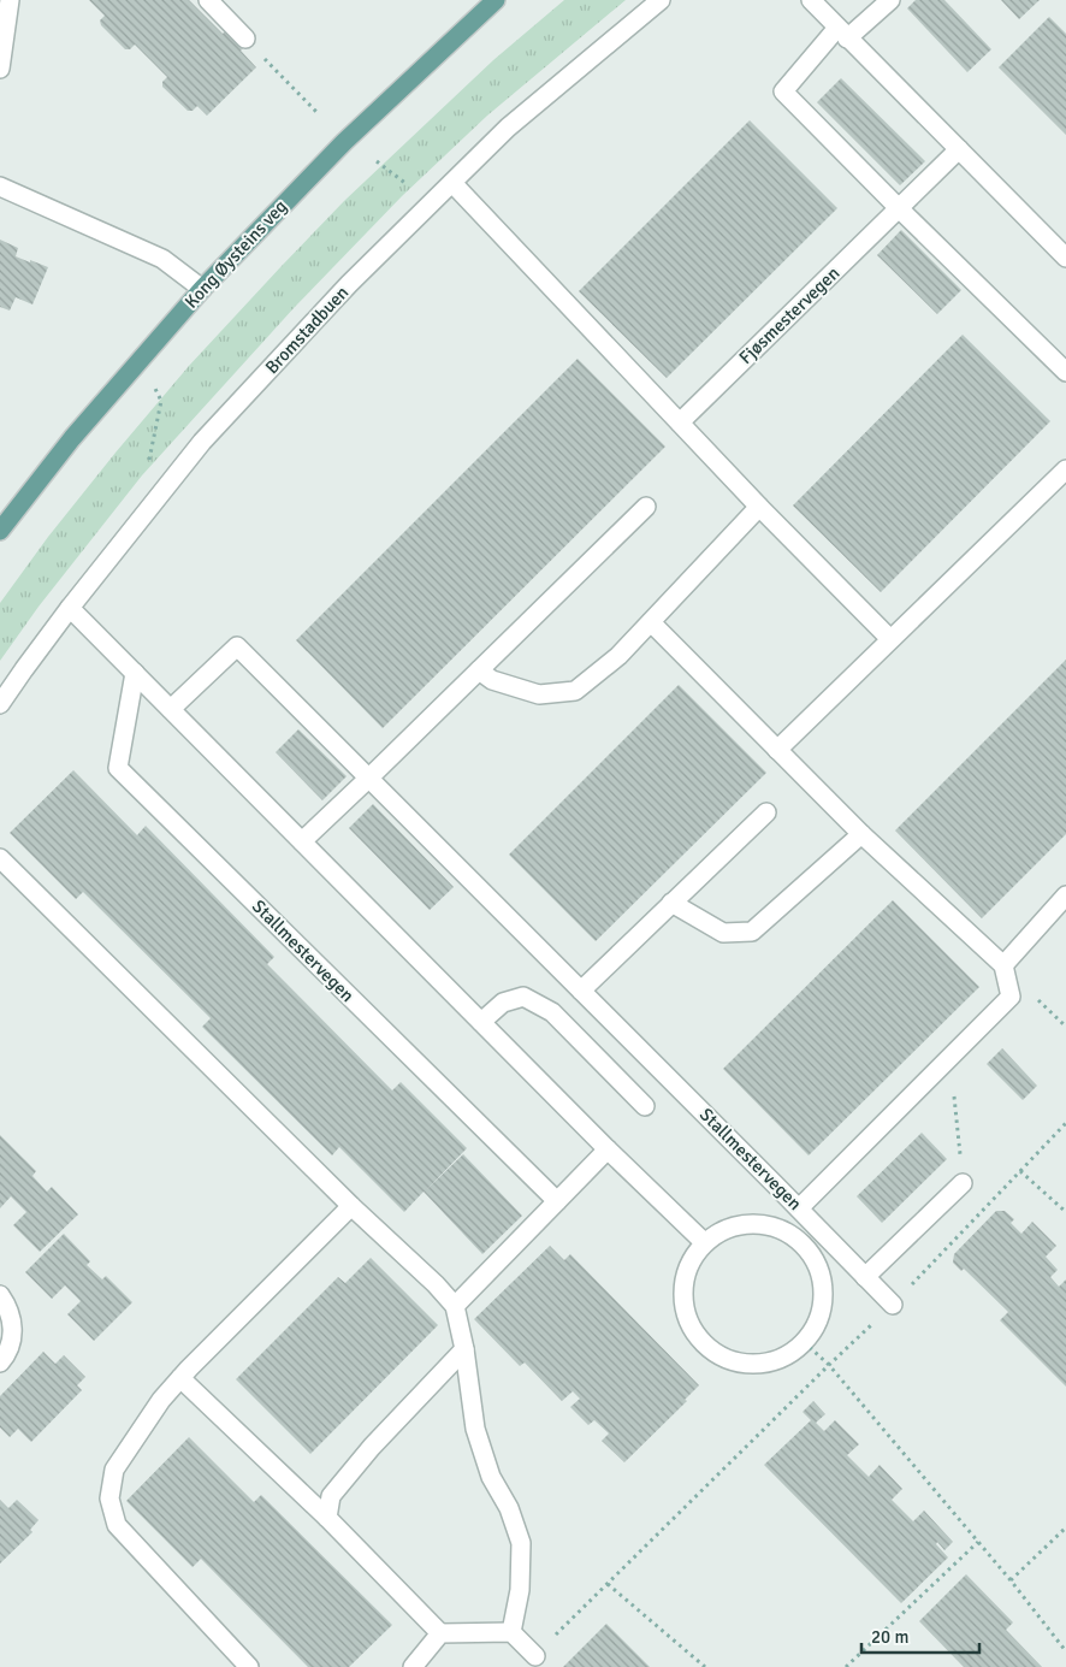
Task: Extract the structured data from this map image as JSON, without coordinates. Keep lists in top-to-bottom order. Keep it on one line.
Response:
{"streets":{"main road":["Kong Øysteins veg"],"street":["Fjøsmestervegen","Bromstadbuen","Stallmestervegen"]},"scale_bar":"20 m"}
